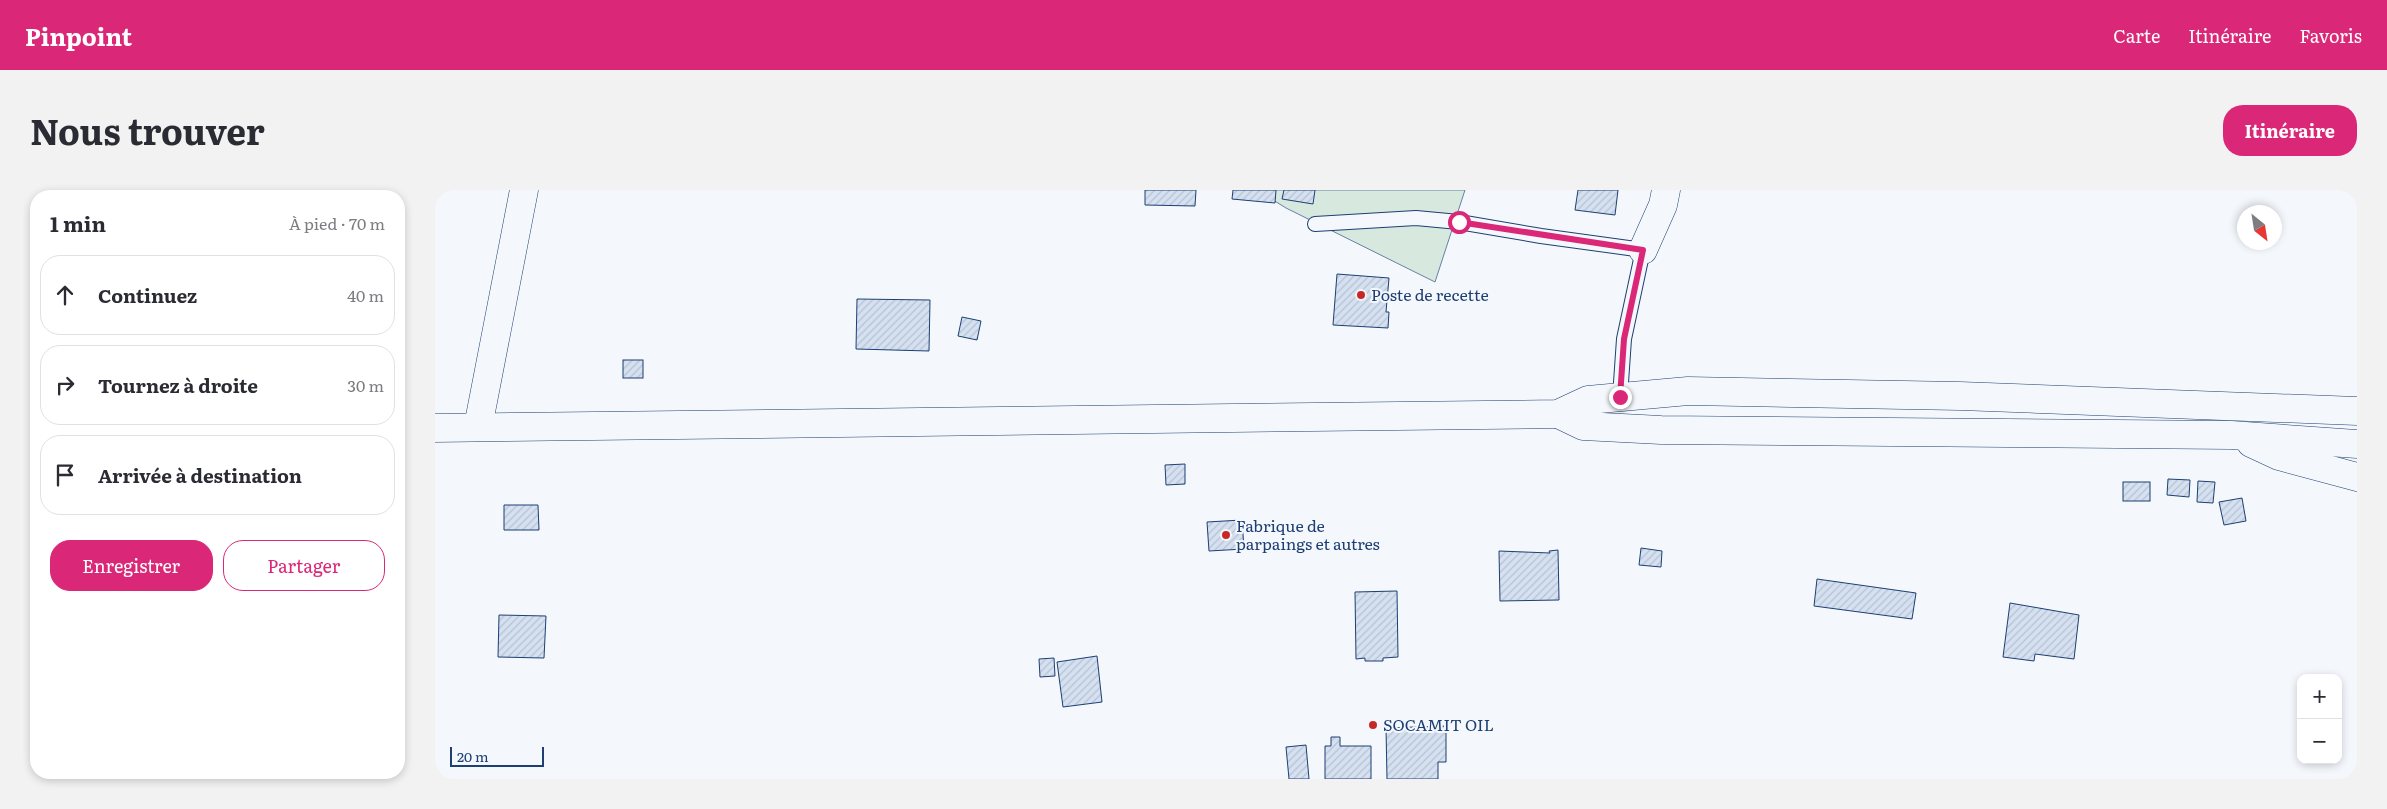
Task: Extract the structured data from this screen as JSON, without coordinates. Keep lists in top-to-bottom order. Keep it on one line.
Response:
{"places":["Poste de recette","Fabrique de parpaings et autres","SOCAMIT OIL"],"scale_bar":"20 m","north":"bottom right","page":{"header":"Pinpoint","nav":["Carte","Itinéraire","Favoris"],"title":"Nous trouver","buttons":["Itinéraire",["Enregistrer","Partager"]],"heading":["1 min","À pied · 70 m"],"list":[["Continuez","40 m"],["Tournez à droite","30 m"],"Arrivée à destination"],"map_buttons":["+","−"],"scale":"20 m"}}
